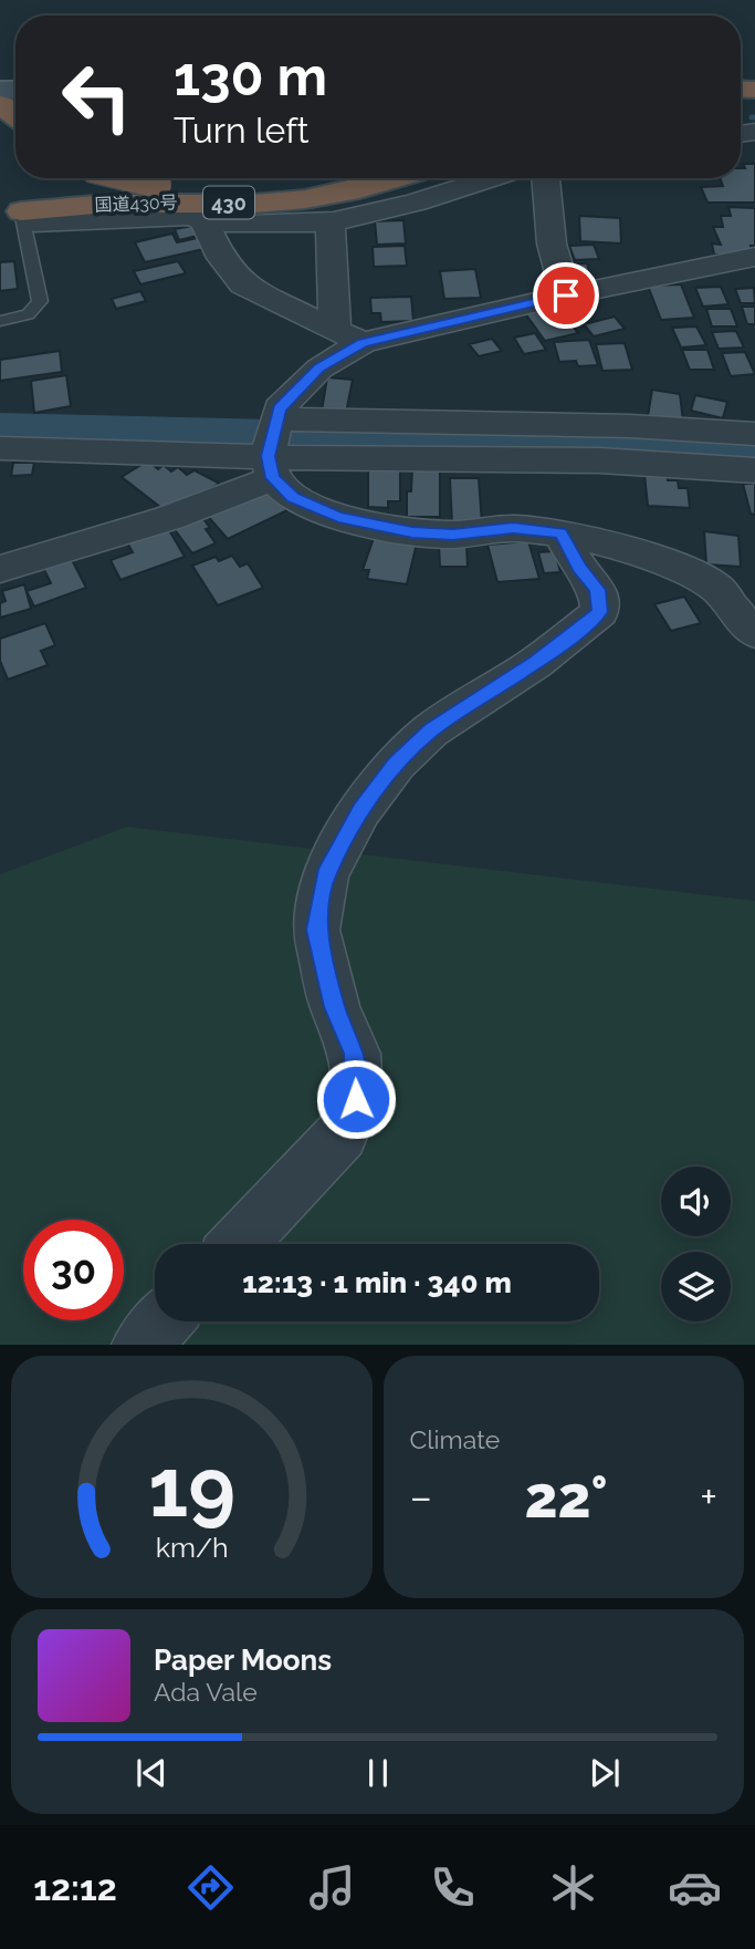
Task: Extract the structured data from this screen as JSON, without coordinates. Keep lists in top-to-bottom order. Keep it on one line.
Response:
{"streets":{"highway":["430","国道430号"]},"page":{"turn":["130 m","Turn left"],"limit":"30","trip":"12:13 · 1 min · 340 m","tile":"Climate","heat":["−","22°","+"],"song":["Paper Moons","Ada Vale"],"tabs":"12:12","gauge":["19","km/h"]}}
